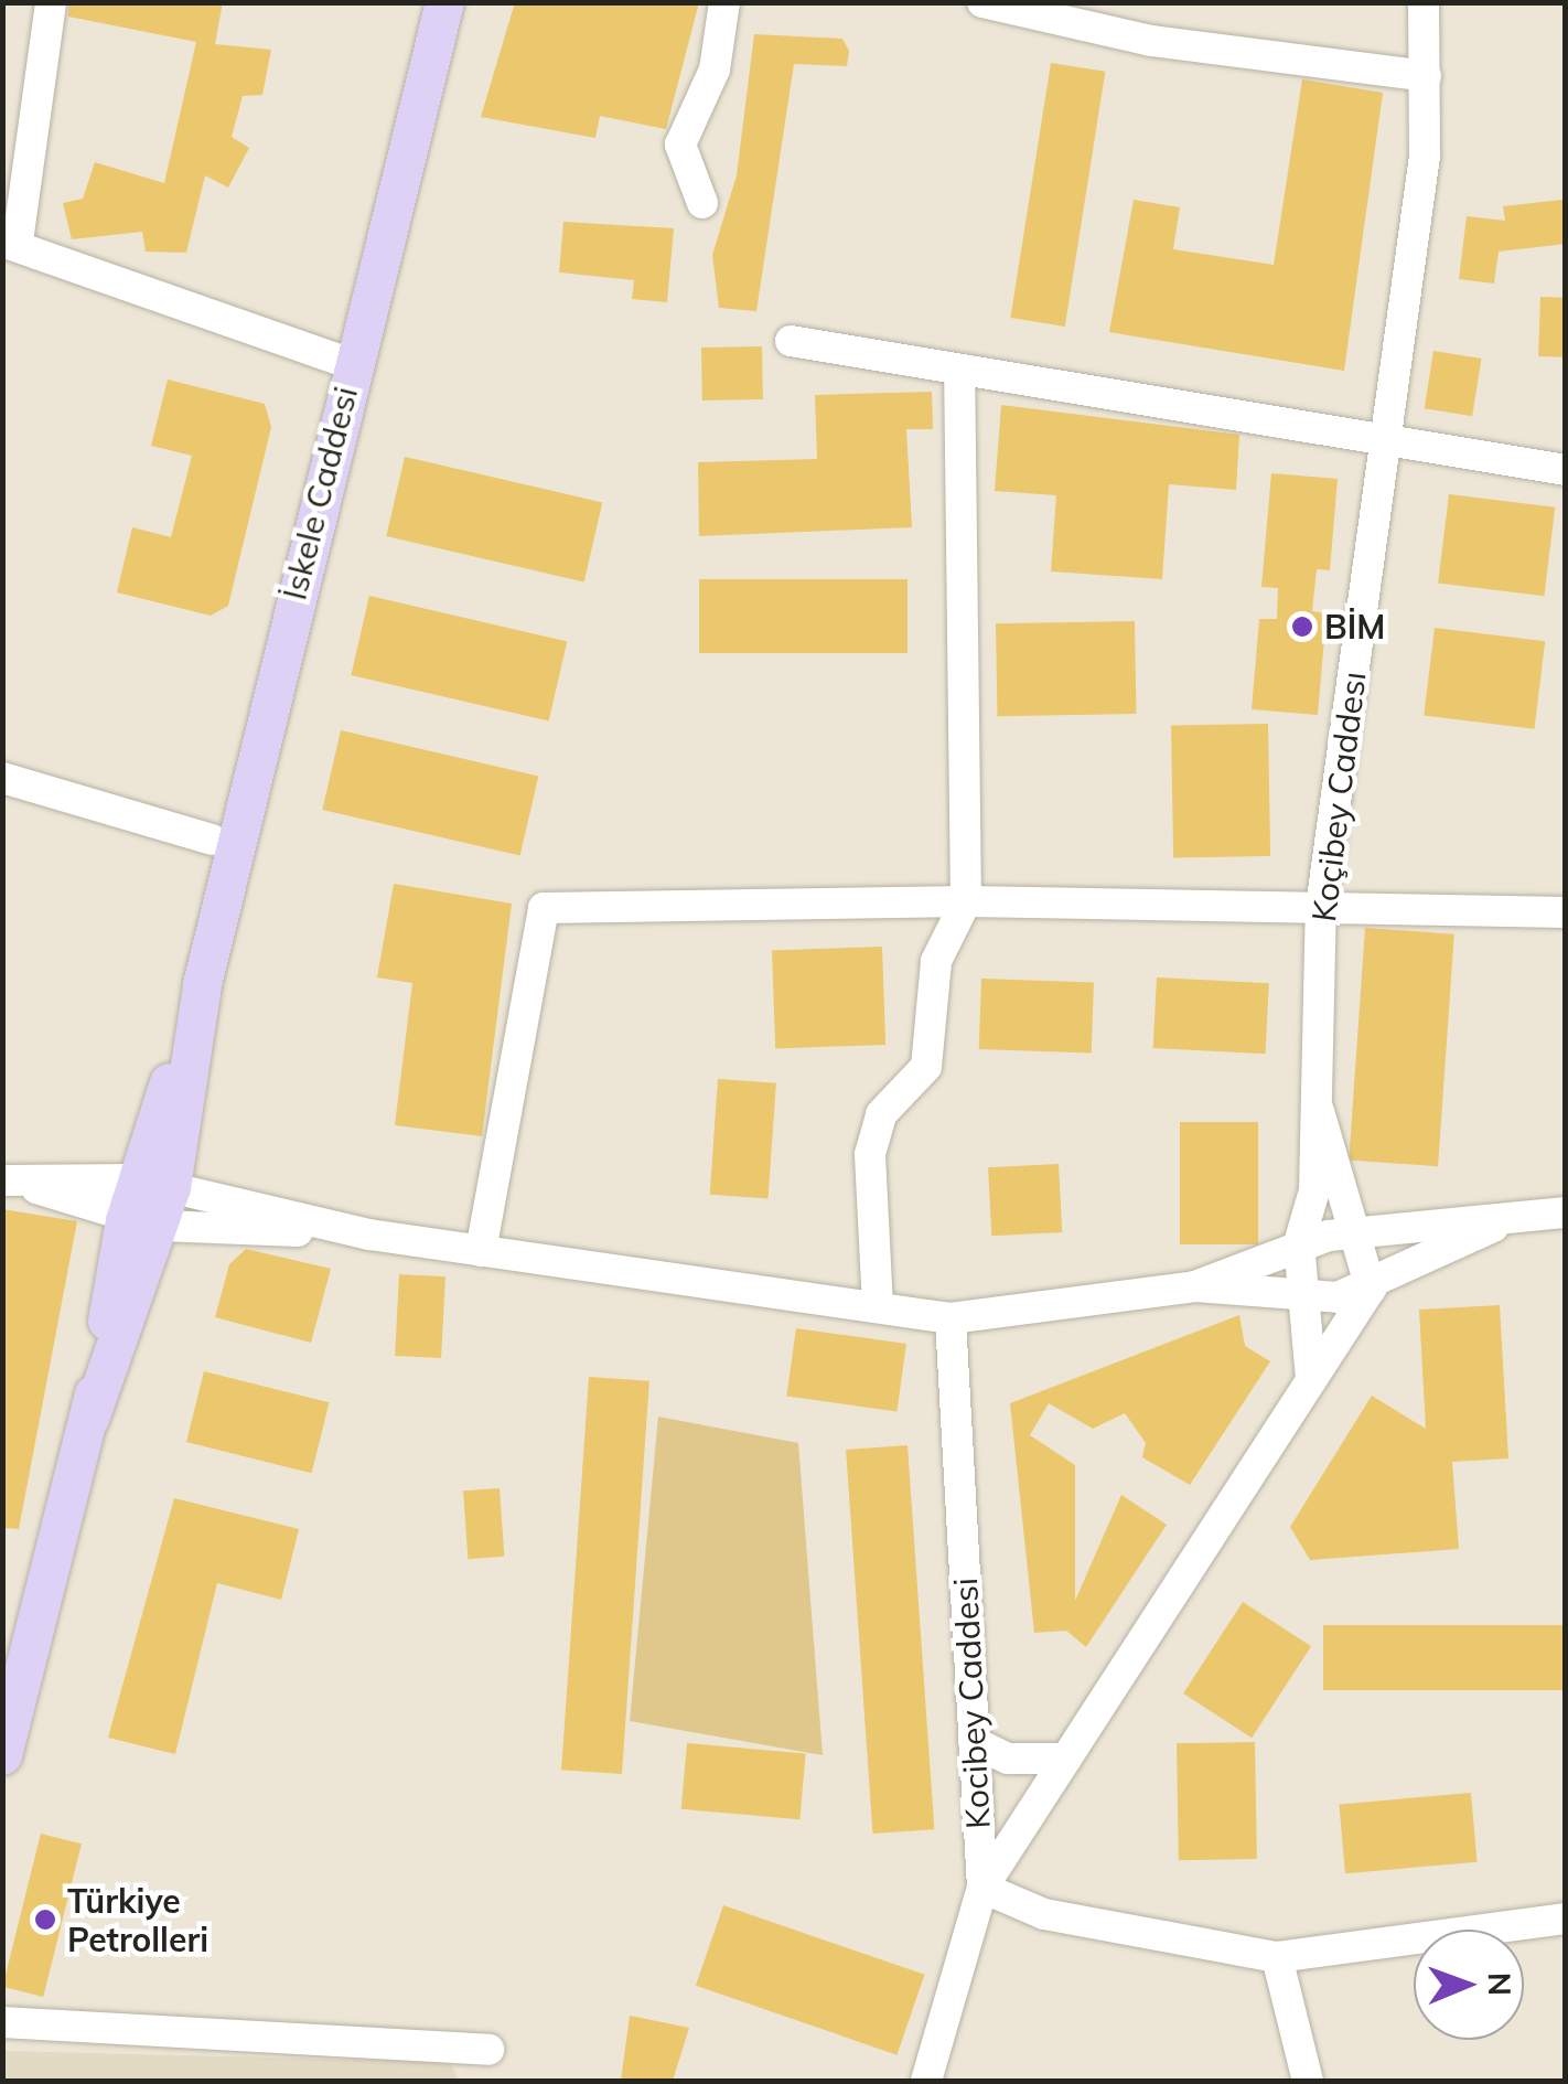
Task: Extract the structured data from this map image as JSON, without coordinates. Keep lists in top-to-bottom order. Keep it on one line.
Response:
{"streets":{"main road":["İskele Caddesi"],"street":["Koçibey Caddesı","Kocibey Caddesi"]},"places":["BİM","Türkiye Petrolleri"],"north":"right"}
